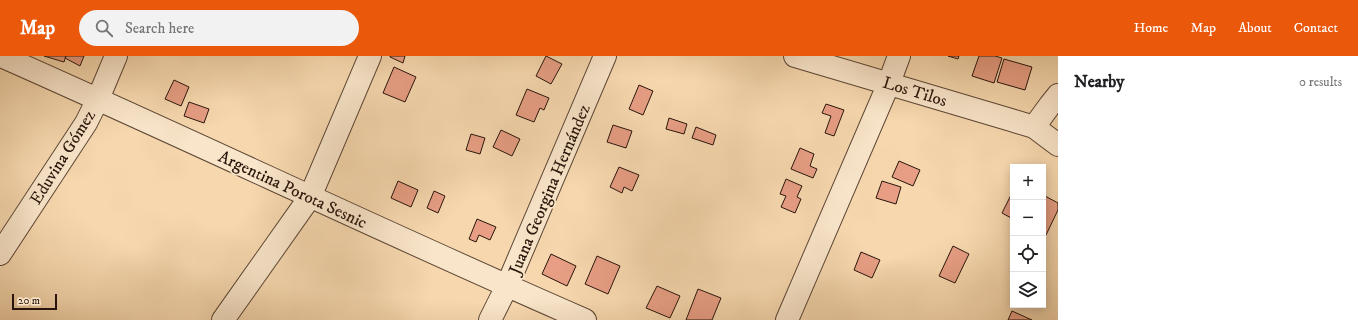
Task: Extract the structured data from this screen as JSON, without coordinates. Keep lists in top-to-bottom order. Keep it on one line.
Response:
{"streets":{"street":["Los Tilos","Eduvina Gómez","Argentina Porota Sesnic","Juana Georgina Hernández"]},"crossings":[["Eduvina Gómez","Argentina Porota Sesnic"],["Argentina Porota Sesnic","Juana Georgina Hernández"]],"scale_bar":"20 m","page":{"header":"Map","search":"Search here","nav":["Home","Map","About","Contact"],"heading":["Nearby","0 results"],"map_buttons":["+","−"],"scale":"20 m"}}
